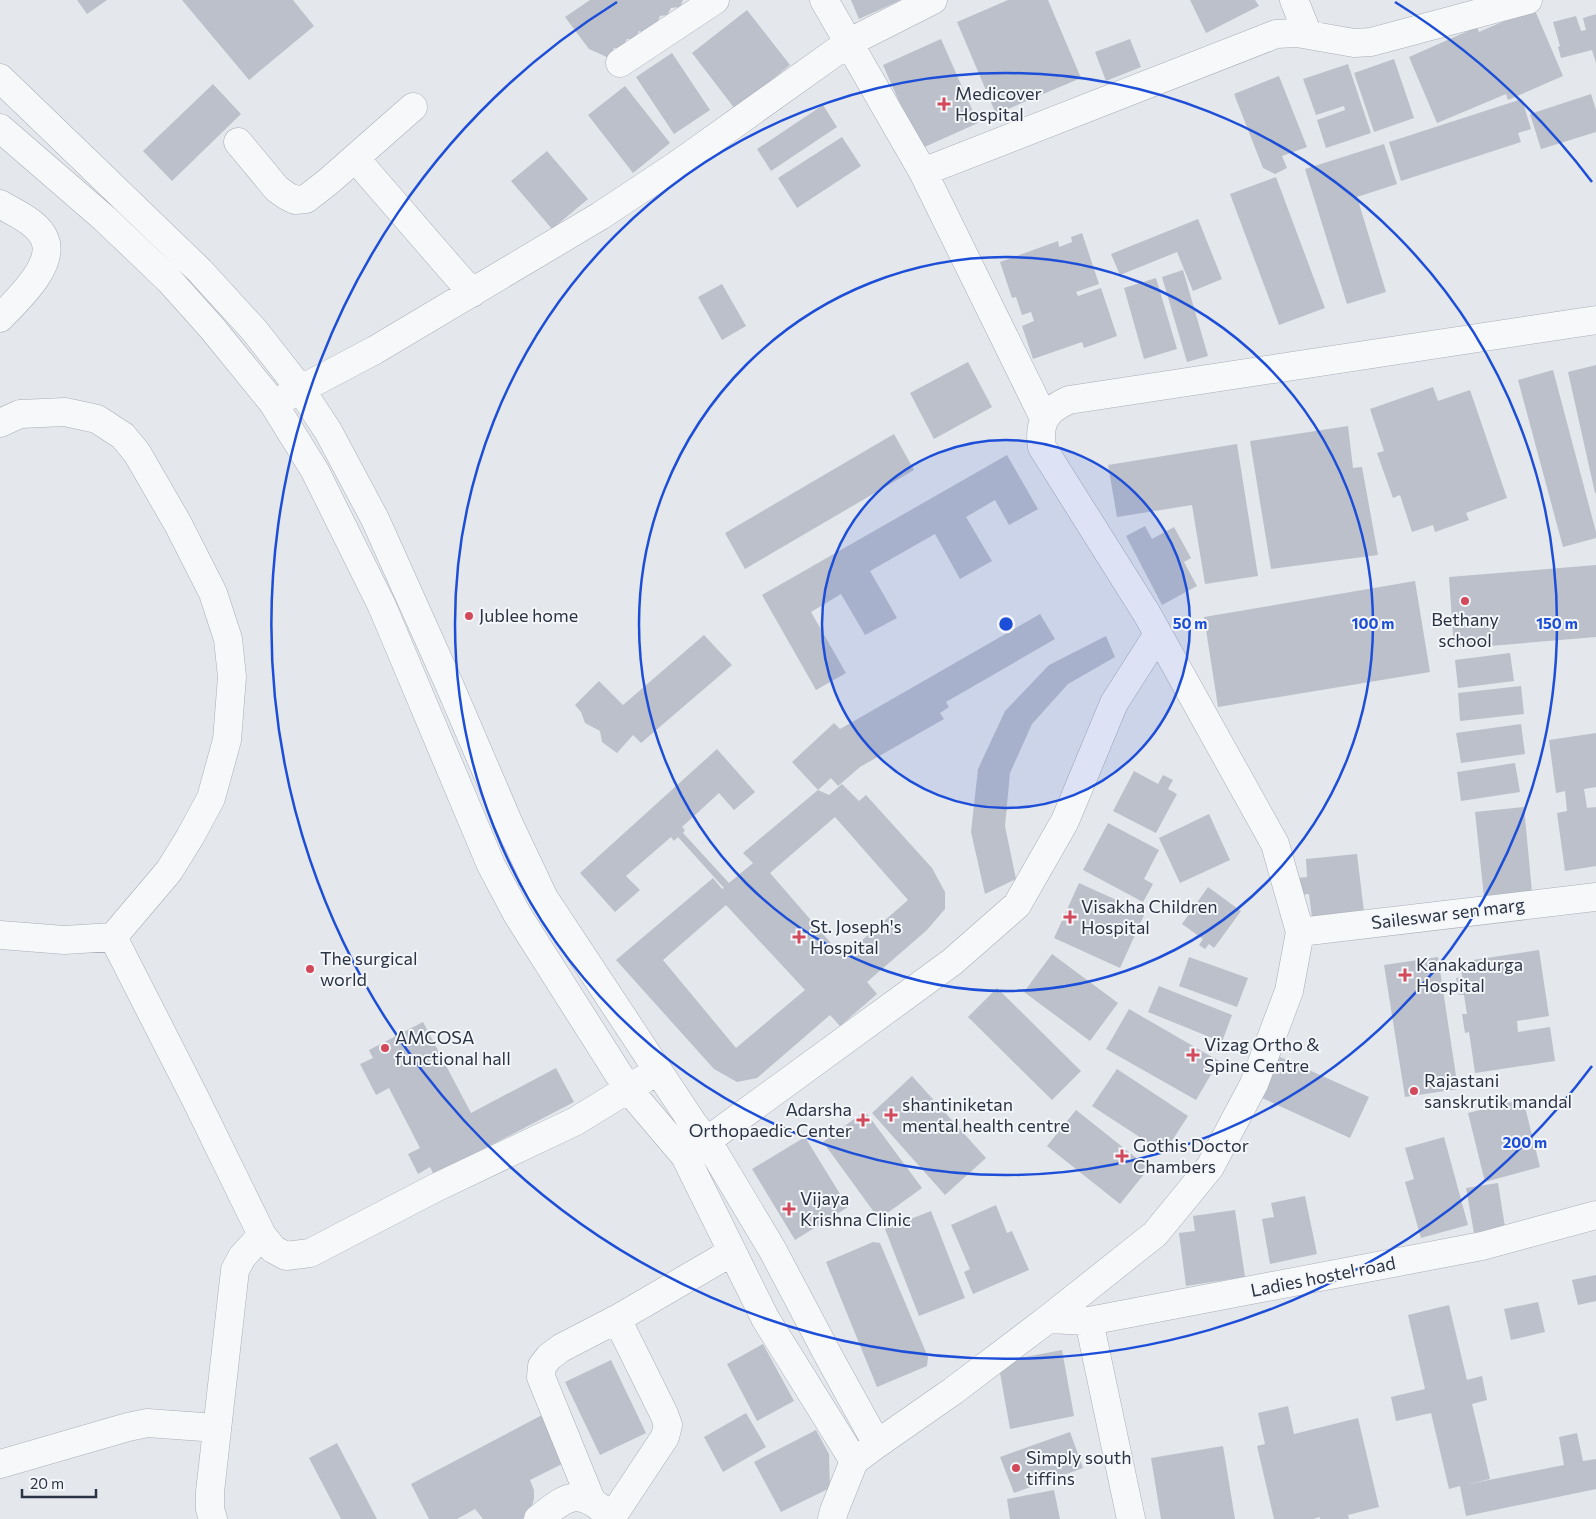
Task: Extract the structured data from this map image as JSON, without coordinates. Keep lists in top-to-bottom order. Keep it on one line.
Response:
{"streets":{"street":["Saileswar sen marg","Ladies hostel road"]},"places":{"health":["Medicover Hospital","Visakha Children Hospital","St. Joseph's Hospital","Kanakadurga Hospital","Vizag Ortho & Spine Centre","shantiniketan mental health centre","Adarsha Orthopaedic Center","Gothis Doctor Chambers","Vijaya Krishna Clinic"],"other":["Bethany school","Jublee home","The surgical world","AMCOSA functional hall","Rajastani sanskrutik mandal","Simply south tiffins"]},"scale_bar":"20 m","rings":["50 m","100 m","150 m","200 m"]}
